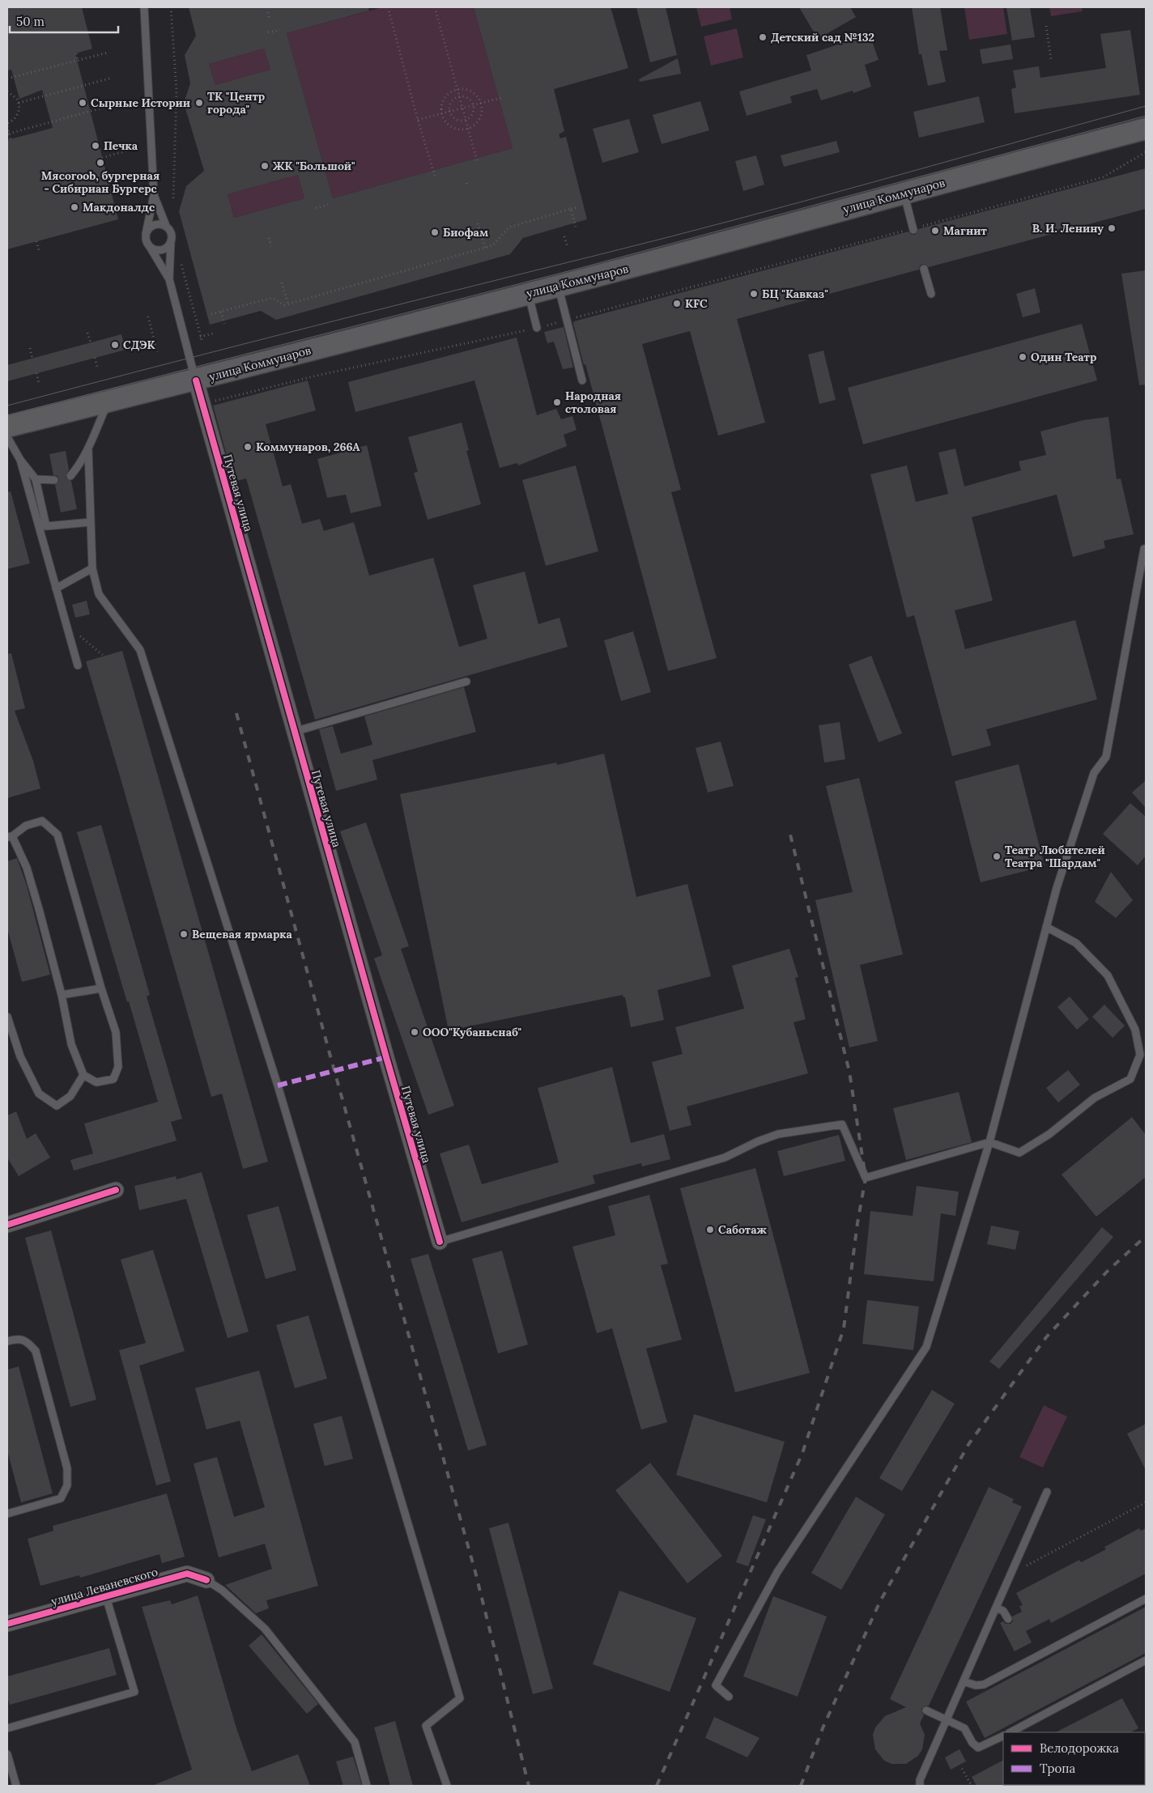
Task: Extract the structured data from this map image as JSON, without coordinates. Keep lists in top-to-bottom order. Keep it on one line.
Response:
{"streets":{"main road":["улица Коммунаров"],"street":["Путевая улица","улица Леваневского"]},"crossings":[["улица Коммунаров","Путевая улица"]],"places":["Детский сад №132","Сырные Истории","ТК \"Центр города\"","Печка","Мясоroob, бургерная - Сибириан Бургерс","ЖК \"Большой\"","Макдоналдс","В. И. Ленину","Магнит","Биофам","БЦ \"Кавказ\"","KFC","СДЭК","Один Театр","Народная столовая","Коммунаров, 266А","Театр Любителей Театра \"Шардам\"","Вещевая ярмарка","ООО\"Кубаньснаб\"","Саботаж"],"legend":["Велодорожка","Тропа"],"scale_bar":"50 m"}
